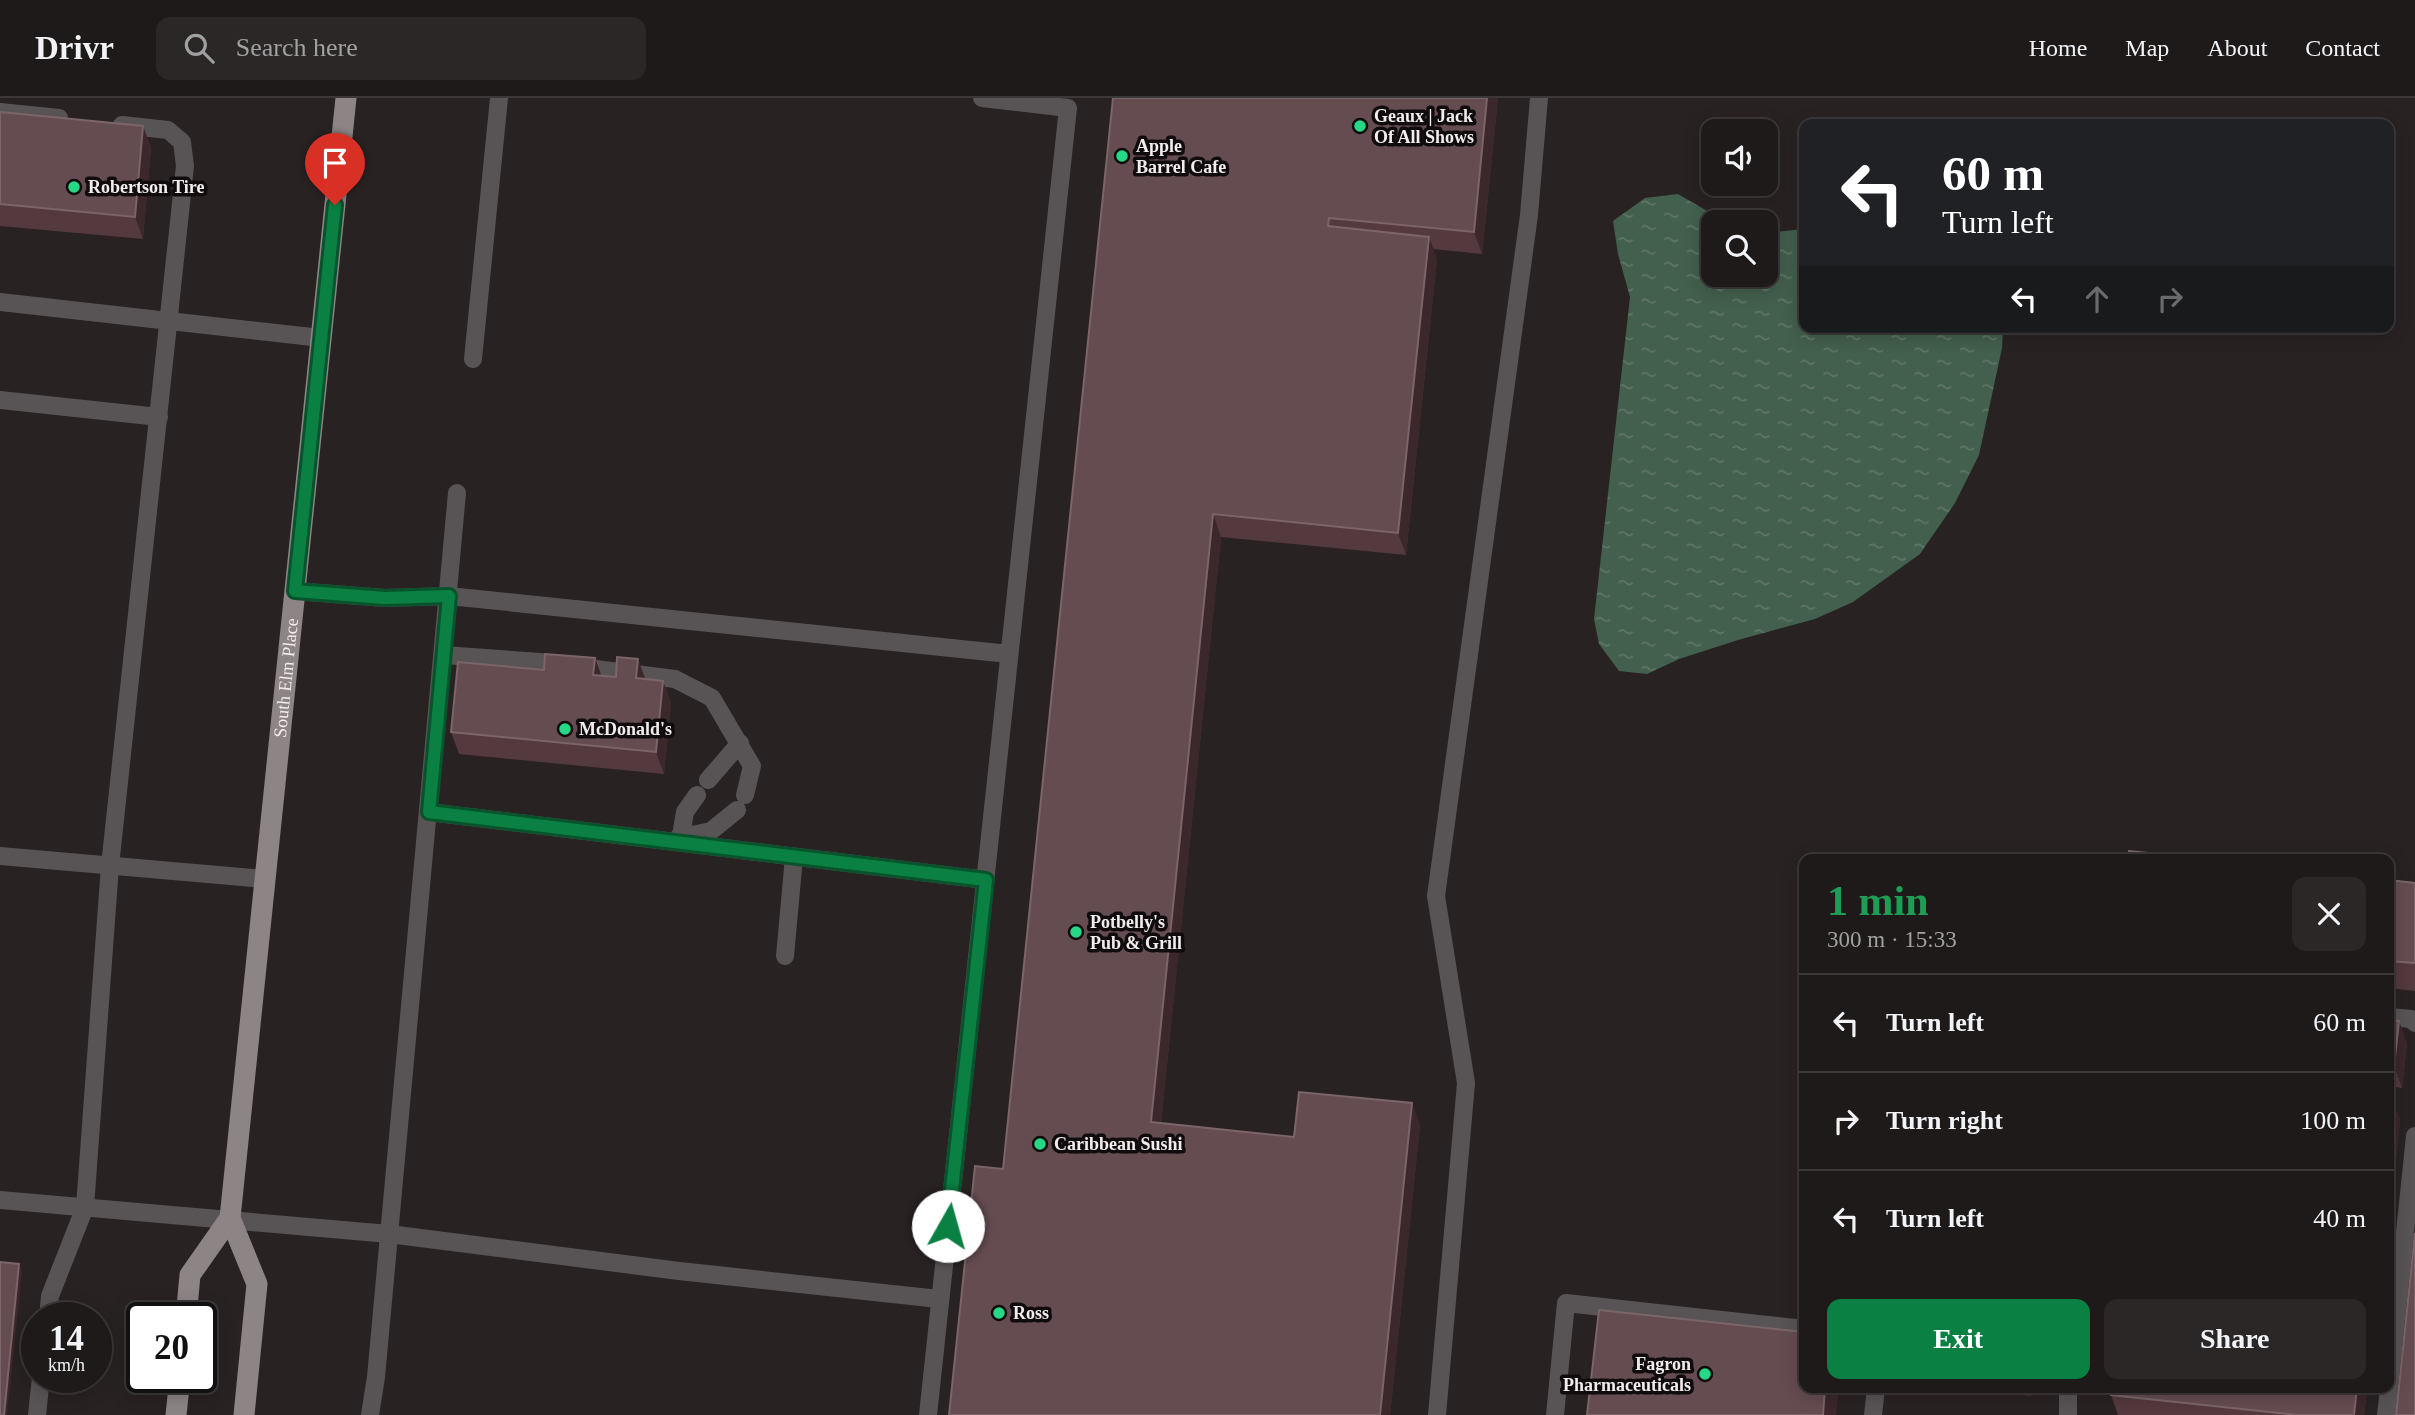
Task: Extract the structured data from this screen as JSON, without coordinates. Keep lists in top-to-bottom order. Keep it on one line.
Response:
{"streets":{"main road":["South Elm Place"]},"places":["Geaux | Jack Of All Shows","Apple Barrel Cafe","Robertson Tire","McDonald's","Potbelly's Pub & Grill","Caribbean Sushi","Ross","Fagron Pharmaceuticals"],"page":{"header":"Drivr","search":"Search here","nav":["Home","Map","About","Contact"],"turn":["60 m","Turn left"],"heading":["1 min","300 m · 15:33"],"list":[{"name":"Turn left","value":"60 m"},{"name":"Turn right","value":"100 m"},{"name":"Turn left","value":"40 m"}],"buttons":["Exit","Share"],"speed":"14 km/h","limit":"20"}}
